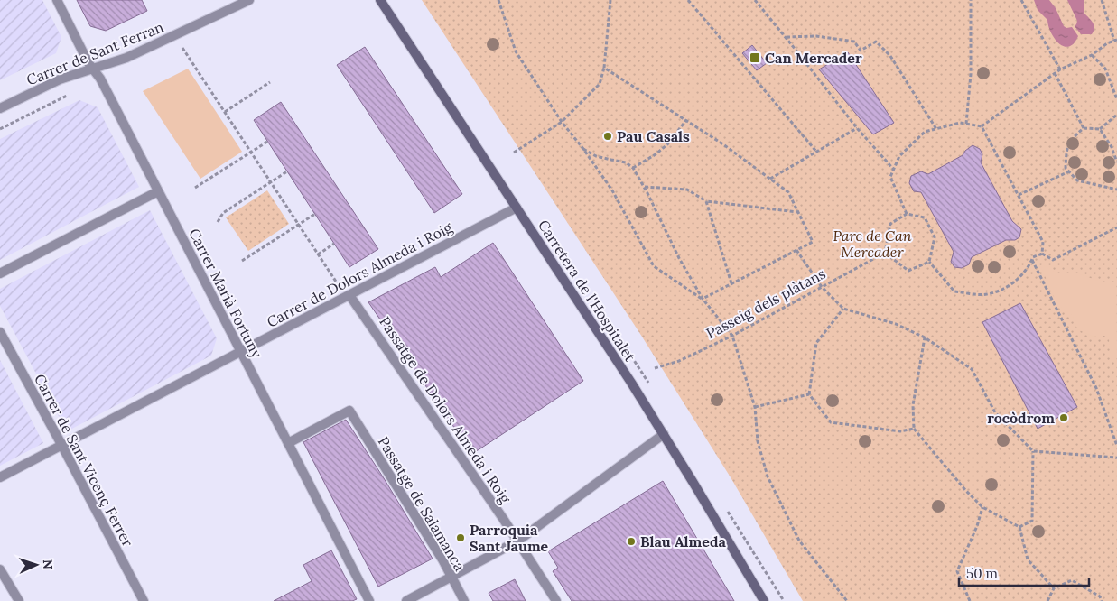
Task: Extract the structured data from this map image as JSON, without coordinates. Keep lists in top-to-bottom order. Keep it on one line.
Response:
{"streets":{"main road":["Carretera de l'Hospitalet"],"street":["Carrer de Sant Ferran","Carrer de Dolors Almeda i Roig","Carrer Marià Fortuny","Passatge de Dolors Almeda i Roig","Carrer de Sant Vicenç Ferrer","Passatge de Salamanca"],"path":["Passeig dels plàtans"]},"crossings":[["Carrer de Sant Ferran","Carrer Marià Fortuny"],["Carrer de Dolors Almeda i Roig","Carretera de l'Hospitalet"],["Carrer de Dolors Almeda i Roig","Carrer Marià Fortuny"],["Carrer de Dolors Almeda i Roig","Passatge de Dolors Almeda i Roig"],["Carrer de Dolors Almeda i Roig","Carrer de Sant Vicenç Ferrer"],["Carrer Marià Fortuny","Passatge de Salamanca"]],"parks":["Parc de Can Mercader"],"places":{"transit":["Can Mercader"],"other":["Pau Casals","rocòdrom","Parroquia Sant Jaume","Blau Almeda"]},"scale_bar":"50 m","north":"right"}
